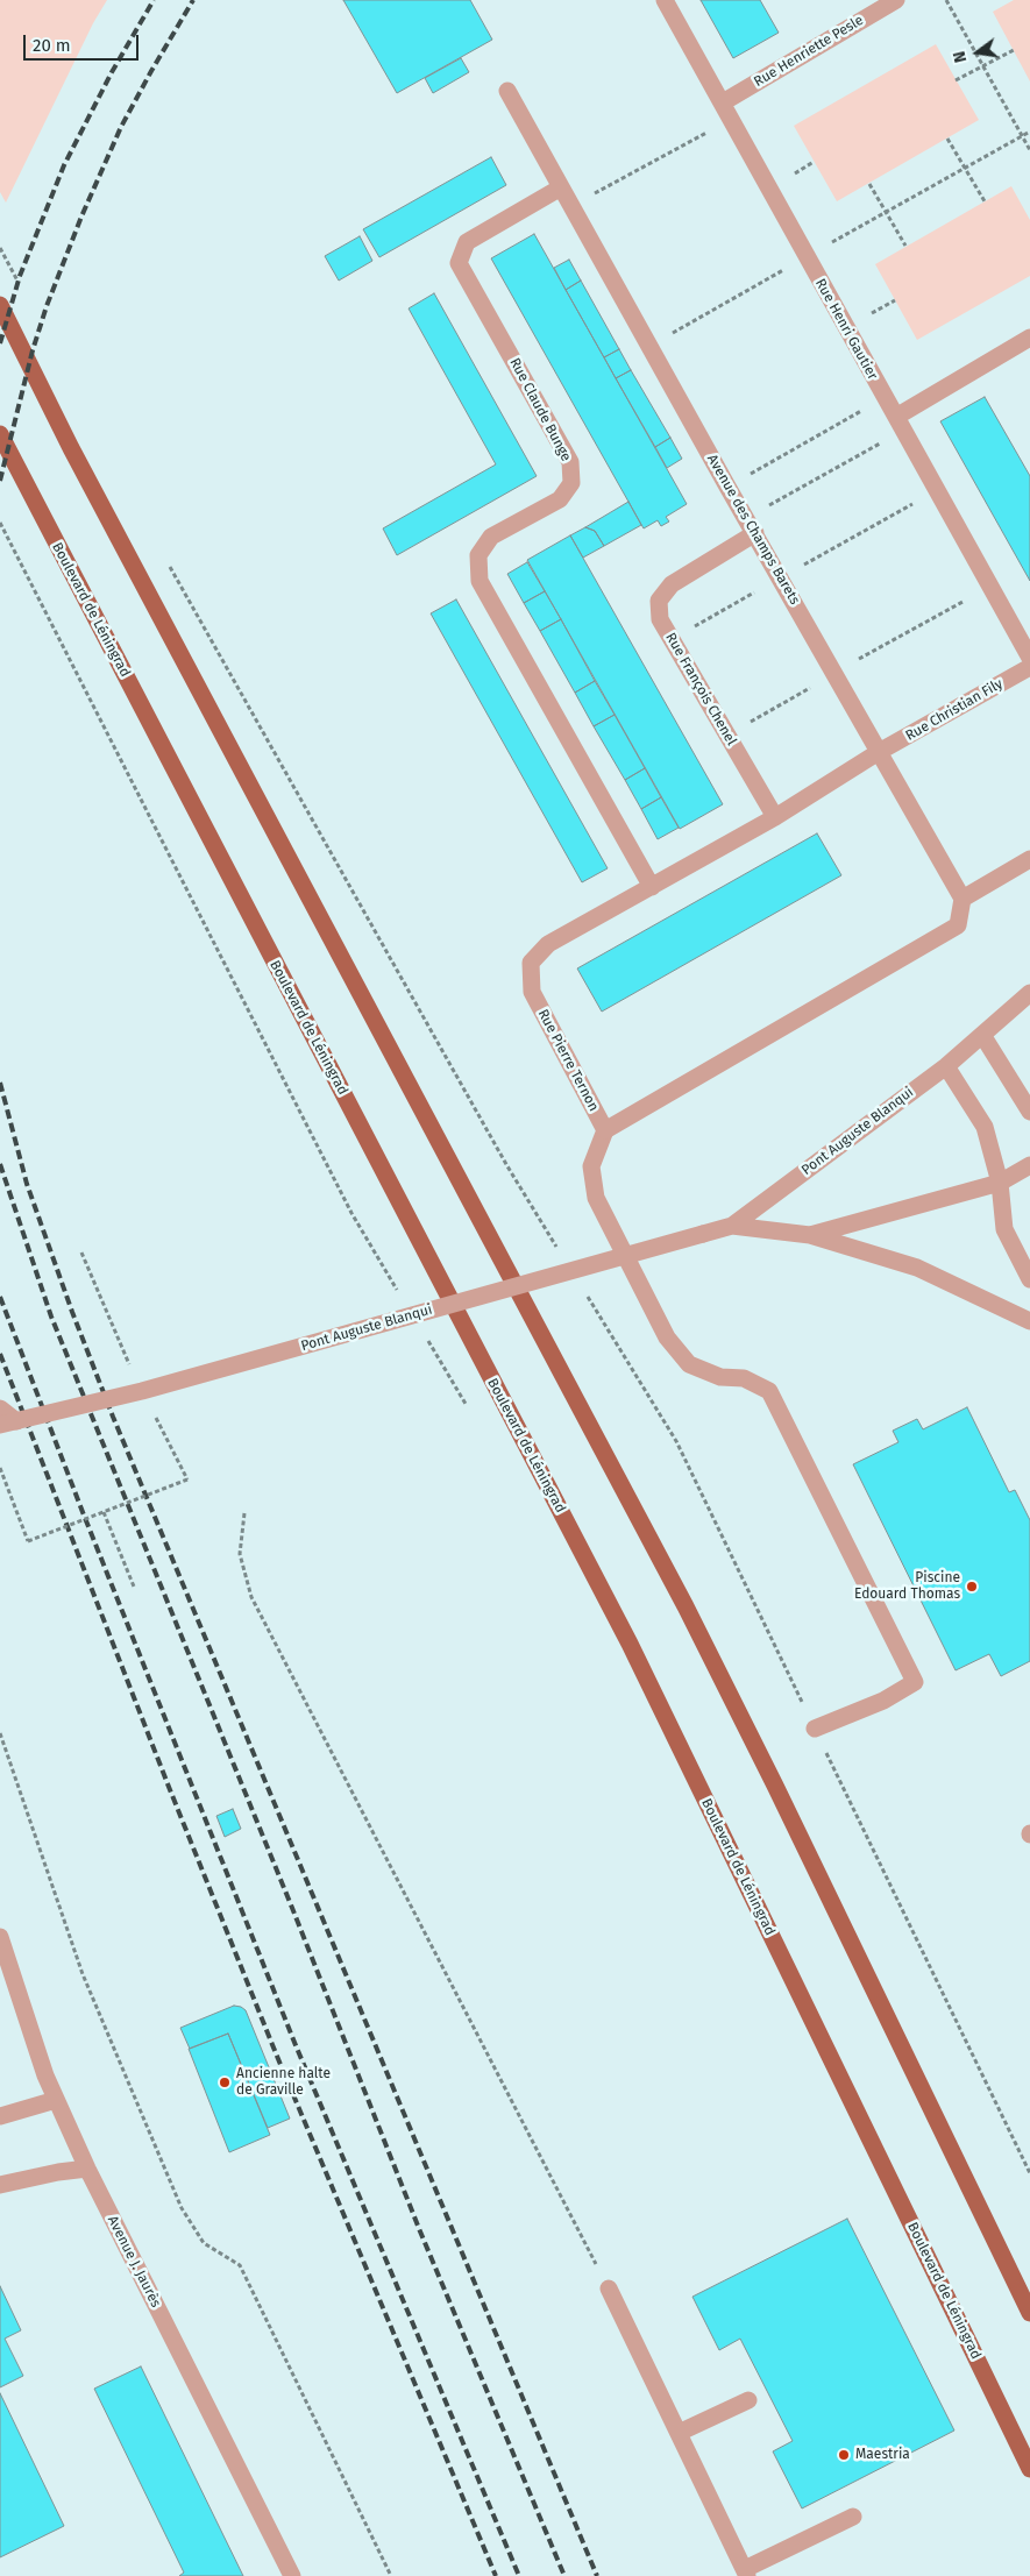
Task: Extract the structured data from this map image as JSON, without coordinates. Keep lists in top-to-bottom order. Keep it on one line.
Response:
{"streets":{"main road":["Boulevard de Léningrad"],"street":["Rue Henriette Pesle","Rue Henri Gautier","Rue Claude Bunge","Avenue des Champs Barets","Rue François Chenel","Rue Christian Fily","Rue Pierre Ternon","Pont Auguste Blanqui","Avenue J. Jaurès"]},"crossings":[["Rue Henriette Pesle","Rue Henri Gautier"],["Rue Claude Bunge","Avenue des Champs Barets"],["Rue Claude Bunge","Rue Pierre Ternon"],["Avenue des Champs Barets","Rue François Chenel"],["Avenue des Champs Barets","Rue Christian Fily"],["Avenue des Champs Barets","Rue Pierre Ternon"],["Rue François Chenel","Rue Pierre Ternon"],["Rue Christian Fily","Rue Pierre Ternon"]],"places":["Piscine Edouard Thomas","Ancienne halte de Graville","Maestria"],"scale_bar":"20 m","north":"left"}
